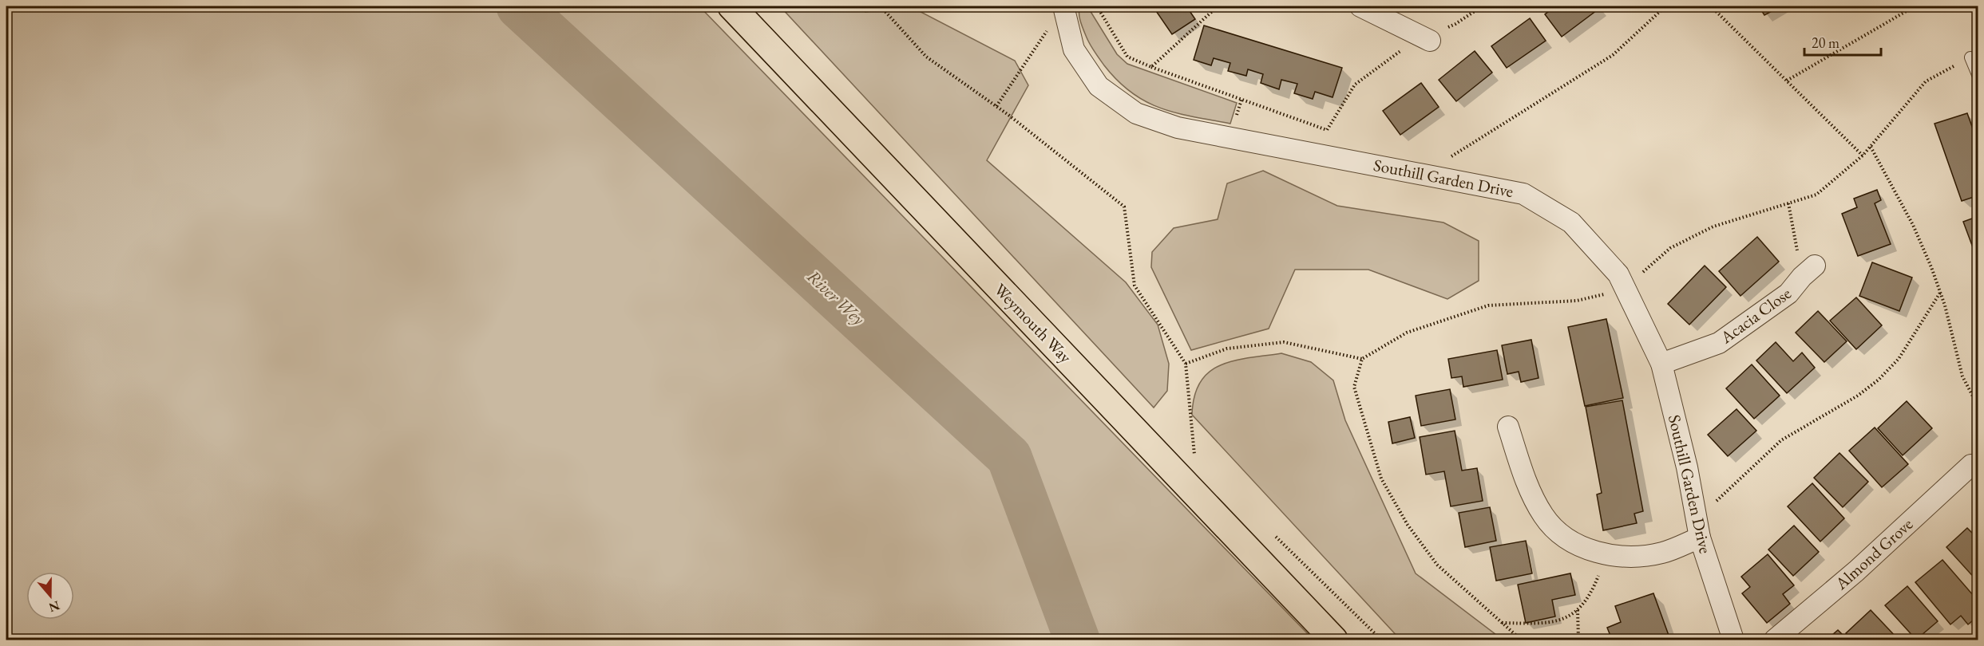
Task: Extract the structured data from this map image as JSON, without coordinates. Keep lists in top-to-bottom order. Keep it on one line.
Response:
{"streets":{"highway":["Weymouth Way"],"street":["Southill Garden Drive","Acacia Close","Almond Grove"]},"crossings":[["Southill Garden Drive","Acacia Close"]],"water":["River Wey"],"scale_bar":"20 m","north":"bottom"}
